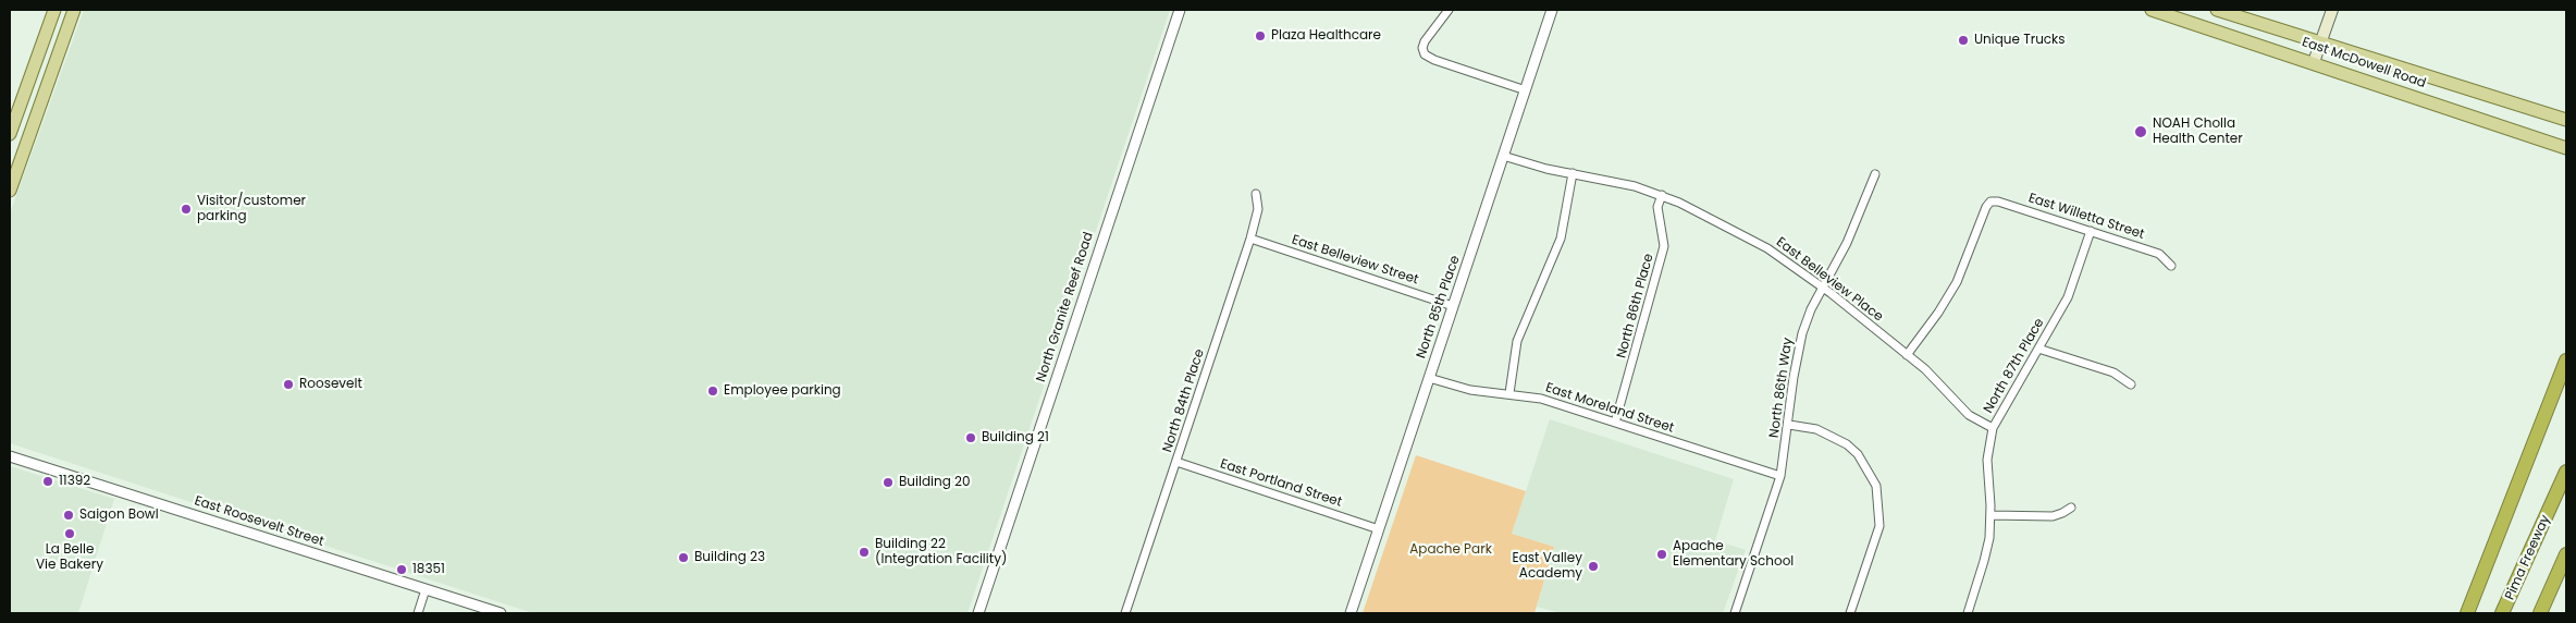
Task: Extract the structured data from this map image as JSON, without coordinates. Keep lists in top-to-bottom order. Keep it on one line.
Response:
{"streets":{"highway":["Pima Freeway"],"main road":["East McDowell Road"],"street":["East Willetta Street","East Belleview Street","East Belleview Place","North 86th Place","North Granite Reef Road","North 85th Place","North 87th Place","North 86th Way","North 84th Place","East Moreland Street","East Portland Street","East Roosevelt Street"]},"crossings":[["East Willetta Street","East Belleview Place"],["East Willetta Street","North 87th Place"],["East Belleview Street","North 85th Place"],["East Belleview Street","North 84th Place"],["East Belleview Place","North 86th Place"],["East Belleview Place","North 85th Place"],["East Belleview Place","North 87th Place"],["East Belleview Place","North 86th Way"],["North 86th Place","East Moreland Street"],["North 85th Place","East Moreland Street"],["North 85th Place","East Portland Street"],["North 86th Way","East Moreland Street"],["North 84th Place","East Portland Street"]],"parks":["Apache Park"],"places":["Plaza Healthcare","Unique Trucks","NOAH Cholla Health Center","Visitor/customer parking","Roosevelt","Employee parking","Building 21","11392","Building 20","Saigon Bowl","La Belle Vie Bakery","Building 22 (Integration Facility)","Apache Elementary School","Building 23","East Valley Academy","18351"]}
